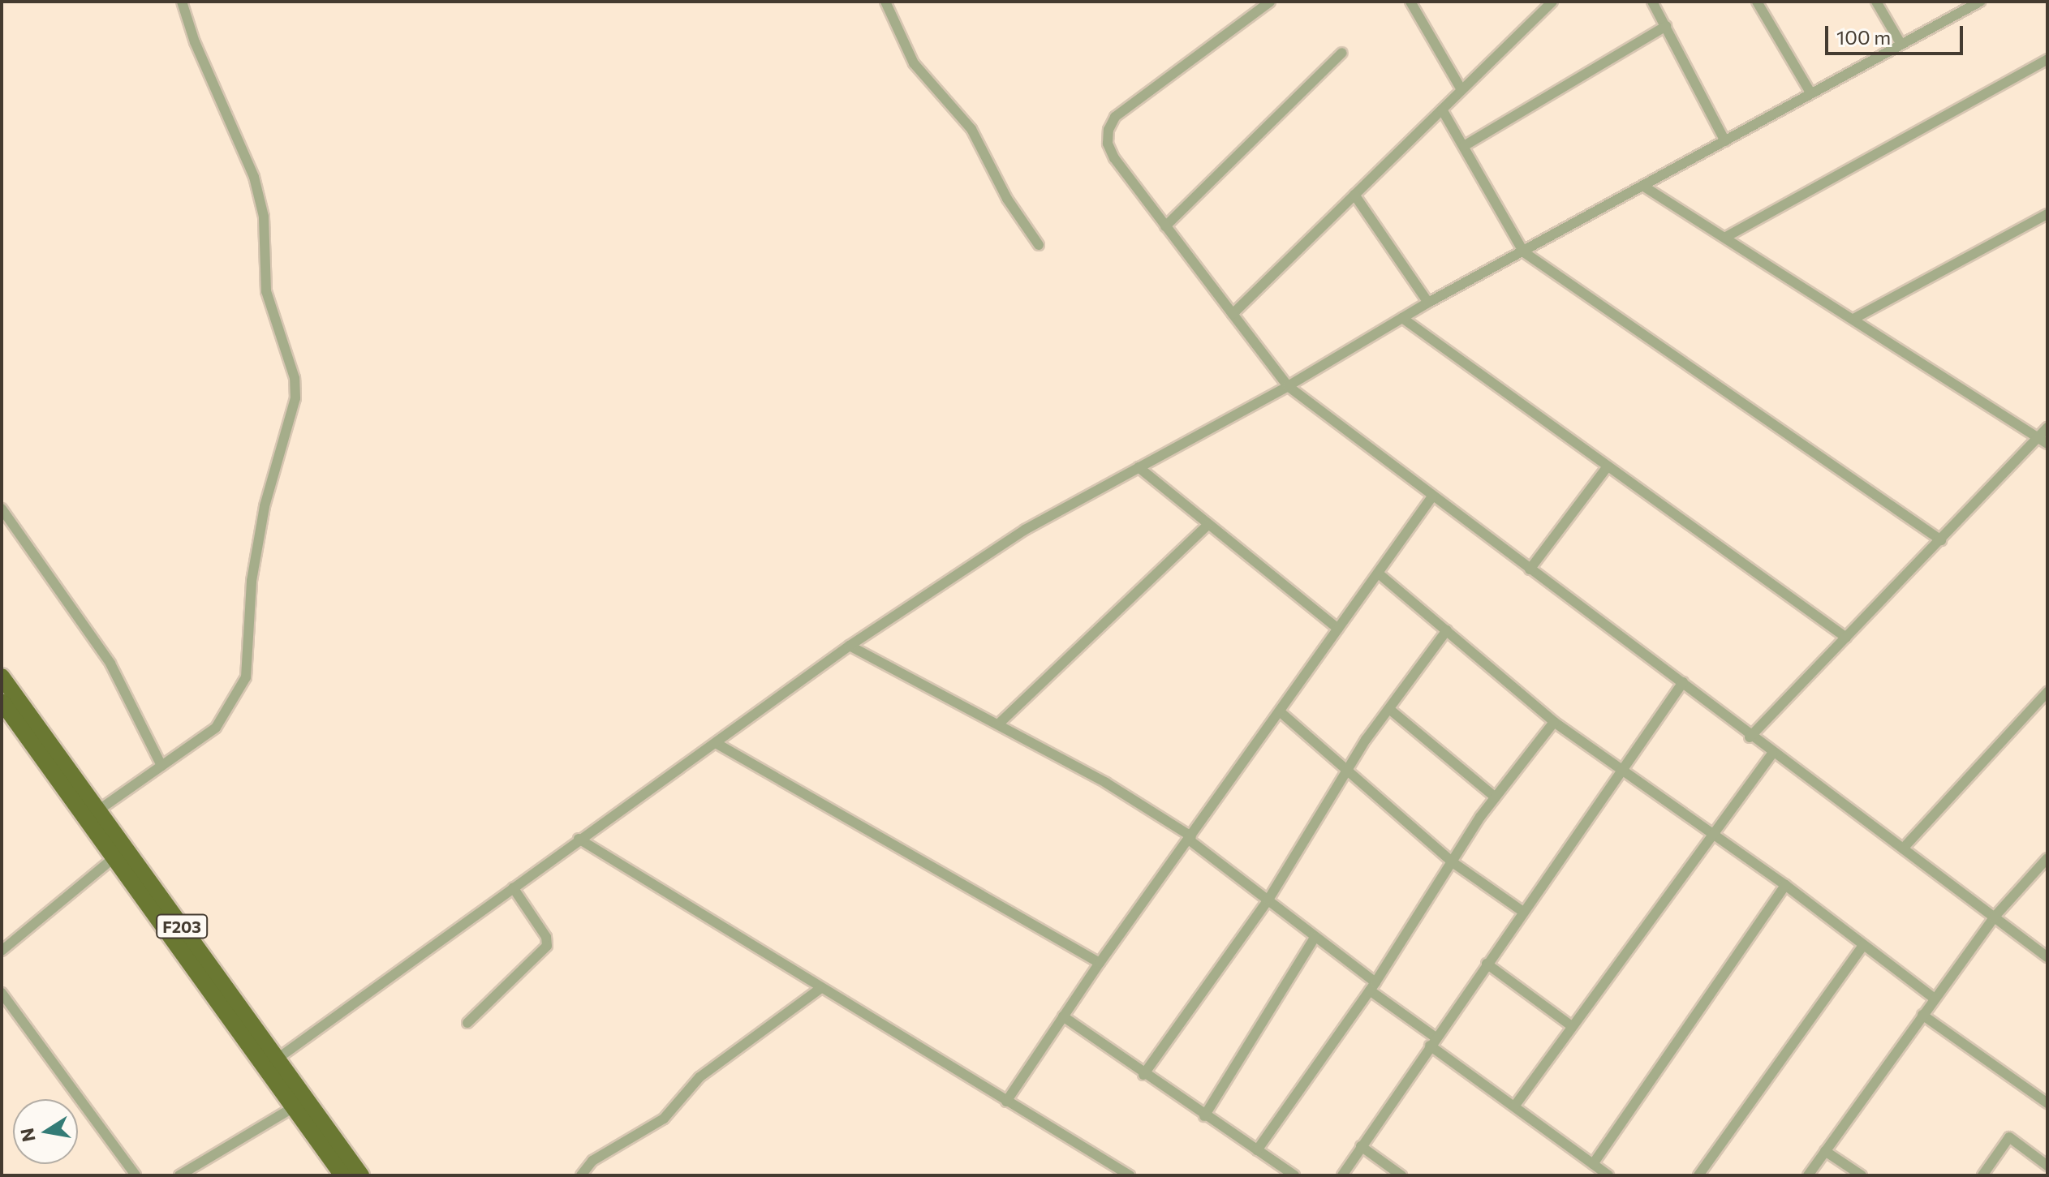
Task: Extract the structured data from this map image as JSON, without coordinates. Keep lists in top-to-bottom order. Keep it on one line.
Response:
{"streets":{"main road":["F203"]},"scale_bar":"100 m","north":"left"}
